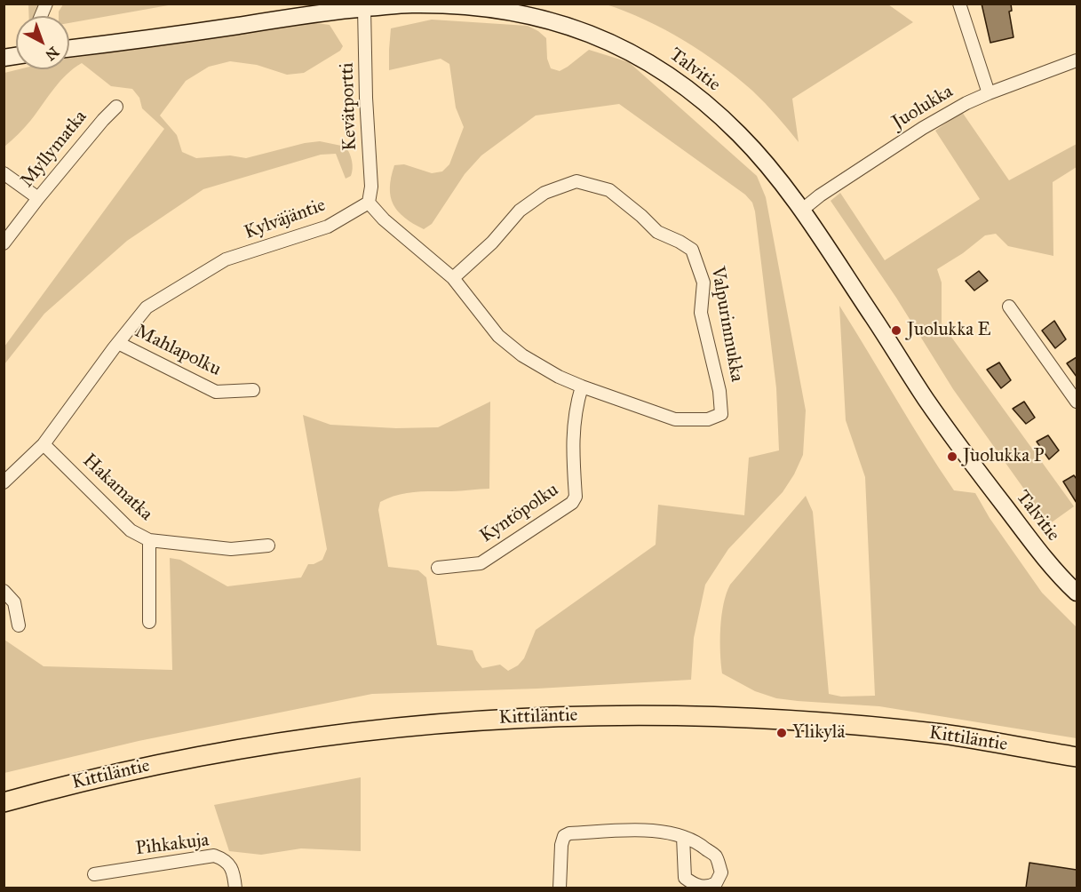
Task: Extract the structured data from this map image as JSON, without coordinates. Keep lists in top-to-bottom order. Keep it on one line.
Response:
{"streets":{"main road":["Kittiläntie"],"street":["Talvitie","Kevätportti","Juolukka","Myllymatka","Kylväjäntie","Valpurinmukka","Mahlapolku","Hakamatka","Kyntöpolku","Pihkakuja"]},"crossings":[["Talvitie","Kevätportti"],["Talvitie","Juolukka"],["Kevätportti","Kylväjäntie"],["Kylväjäntie","Mahlapolku"],["Kylväjäntie","Hakamatka"],["Valpurinmukka","Kyntöpolku"]],"places":["Juolukka E","Juolukka P","Ylikylä"],"north":"bottom right"}
